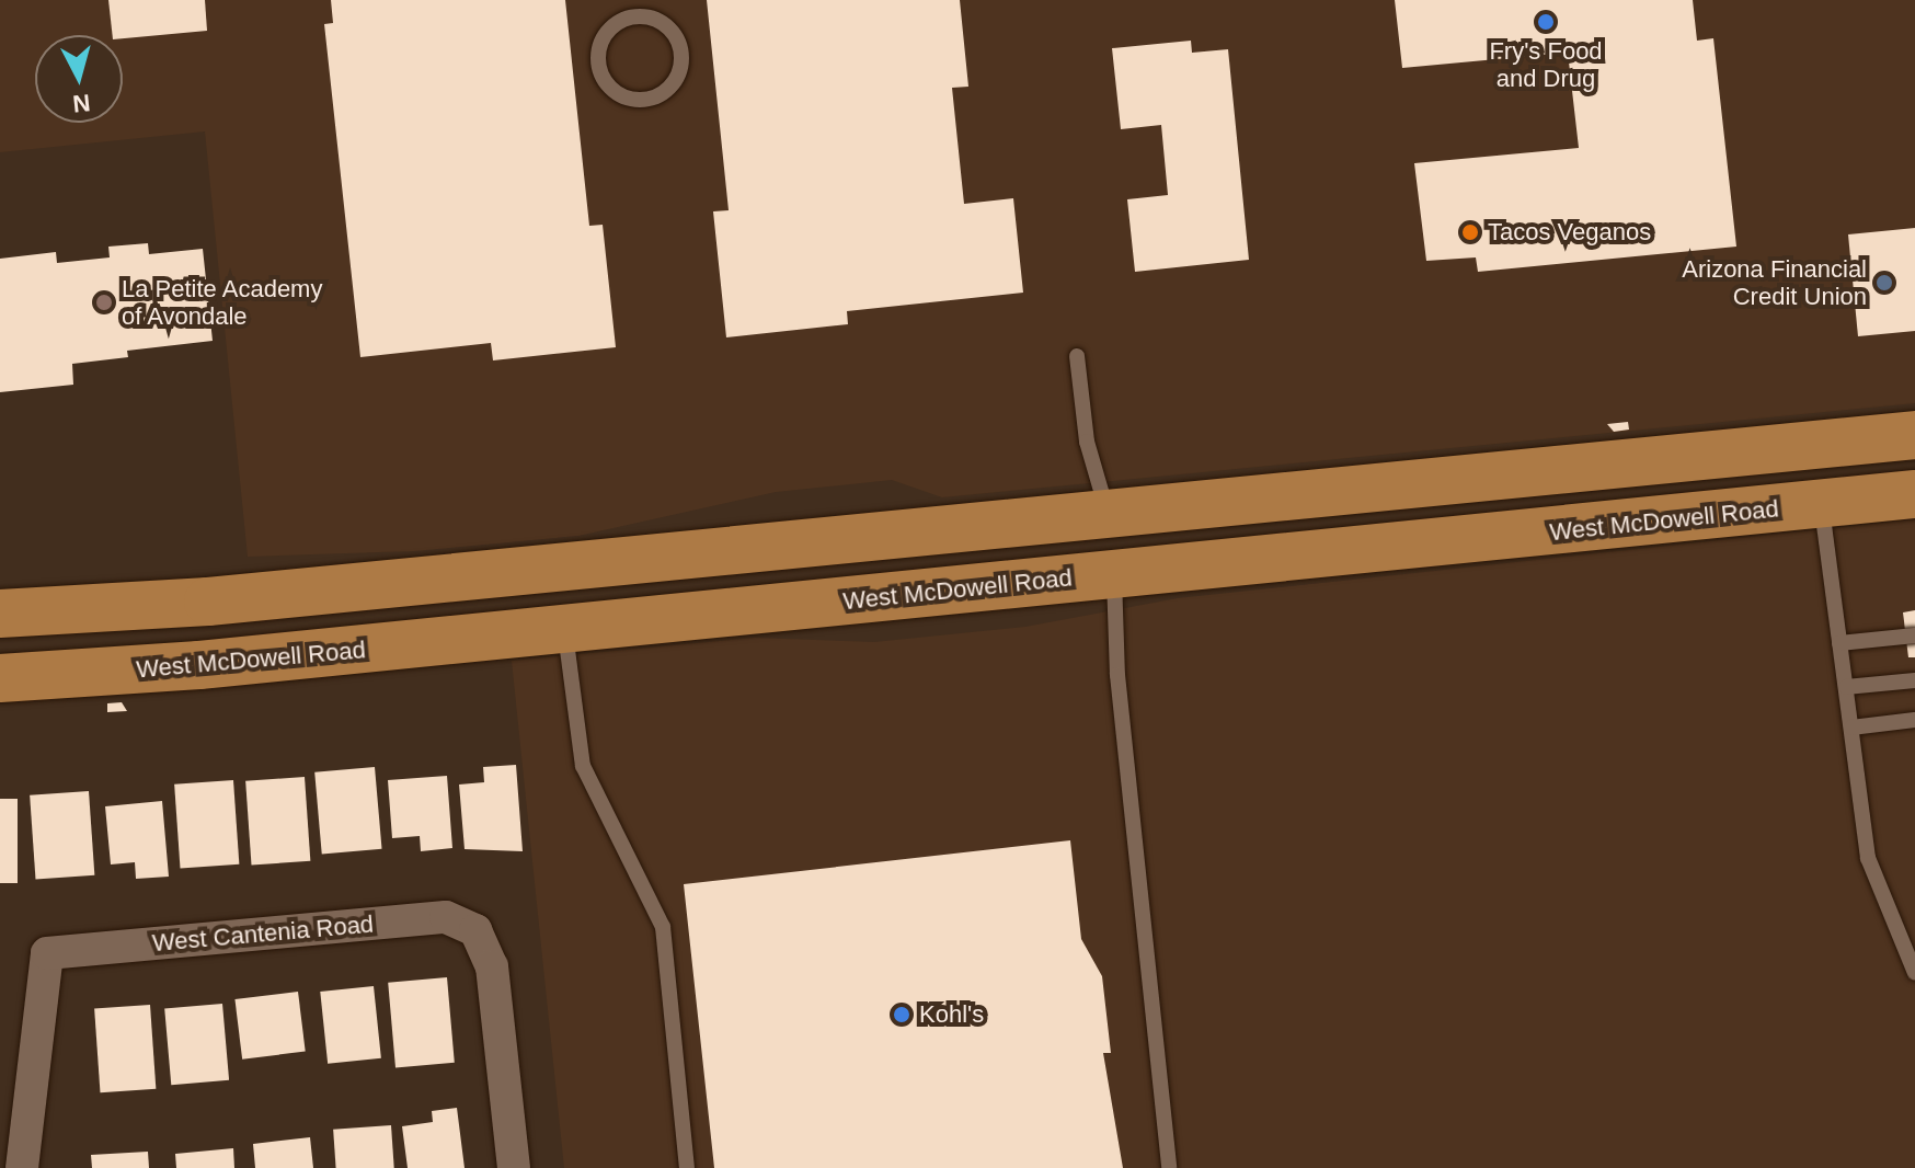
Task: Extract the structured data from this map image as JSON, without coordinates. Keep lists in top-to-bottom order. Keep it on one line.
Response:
{"streets":{"main road":["West McDowell Road"],"street":["West Cantenia Road"]},"places":["Fry's Food and Drug","Tacos Veganos","Arizona Financial Credit Union","La Petite Academy of Avondale","Kohl's"],"north":"bottom"}
